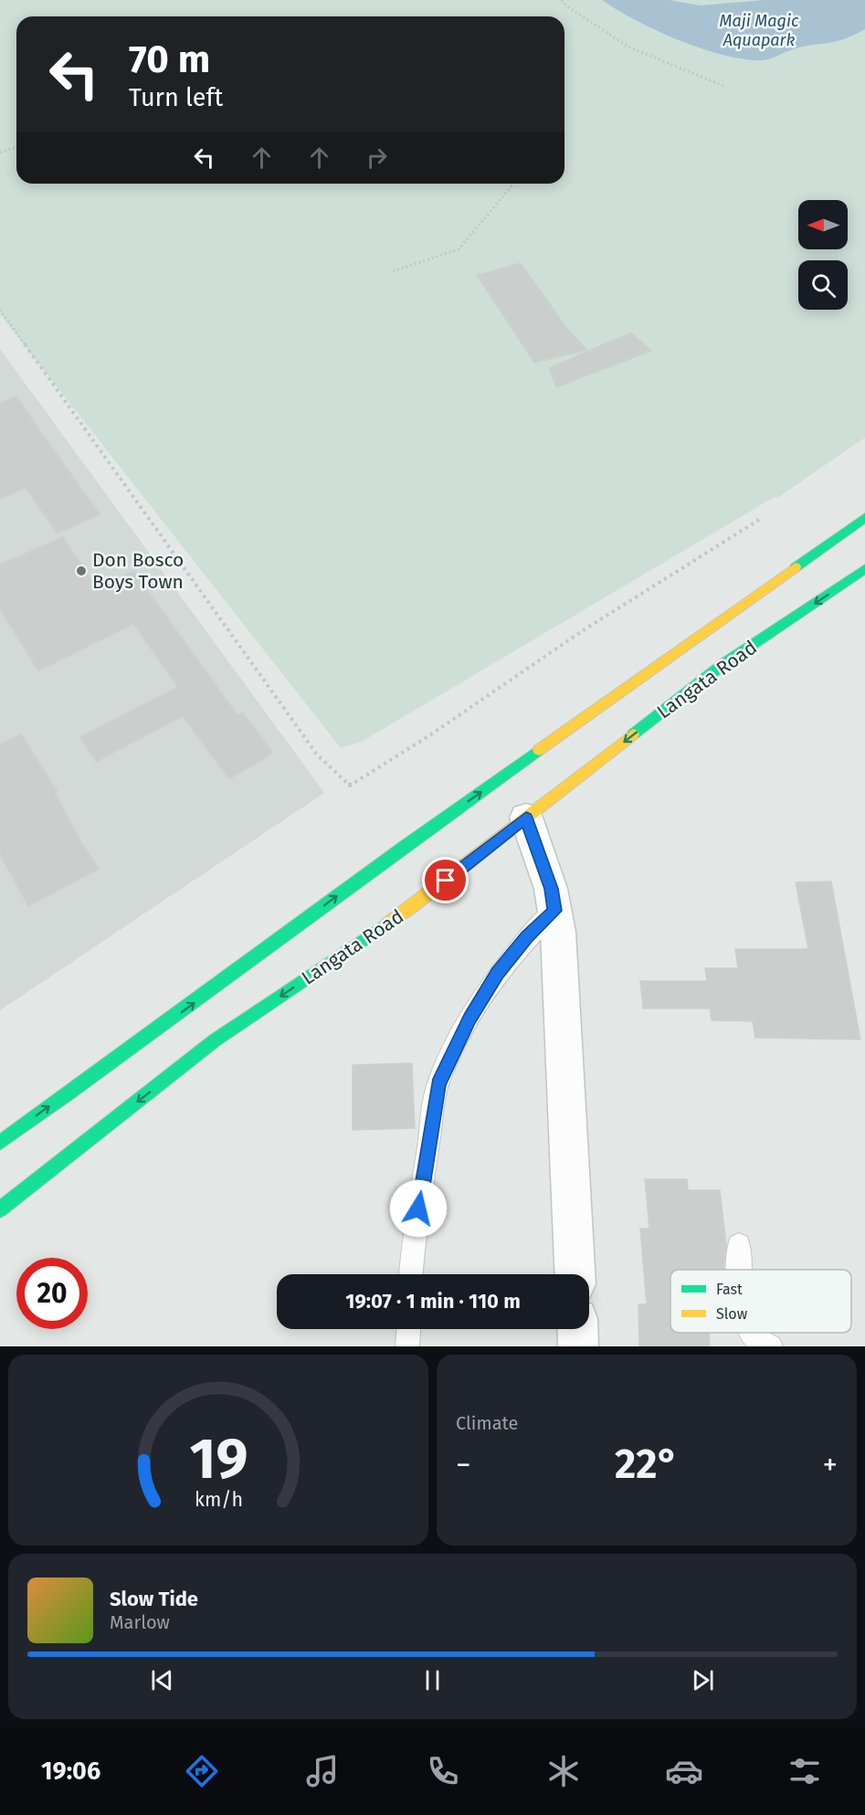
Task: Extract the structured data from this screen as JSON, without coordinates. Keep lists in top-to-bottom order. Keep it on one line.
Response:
{"streets":{"main road":["Langata Road"]},"water":["Maji Magic Aquapark"],"places":["Don Bosco Boys Town"],"legend":["Fast","Slow"],"north":"left","page":{"turn":["70 m","Turn left"],"limit":"20","trip":"19:07 · 1 min · 110 m","tile":"Climate","heat":["−","22°","+"],"song":["Slow Tide","Marlow"],"tabs":"19:06","gauge":["19","km/h"]}}
